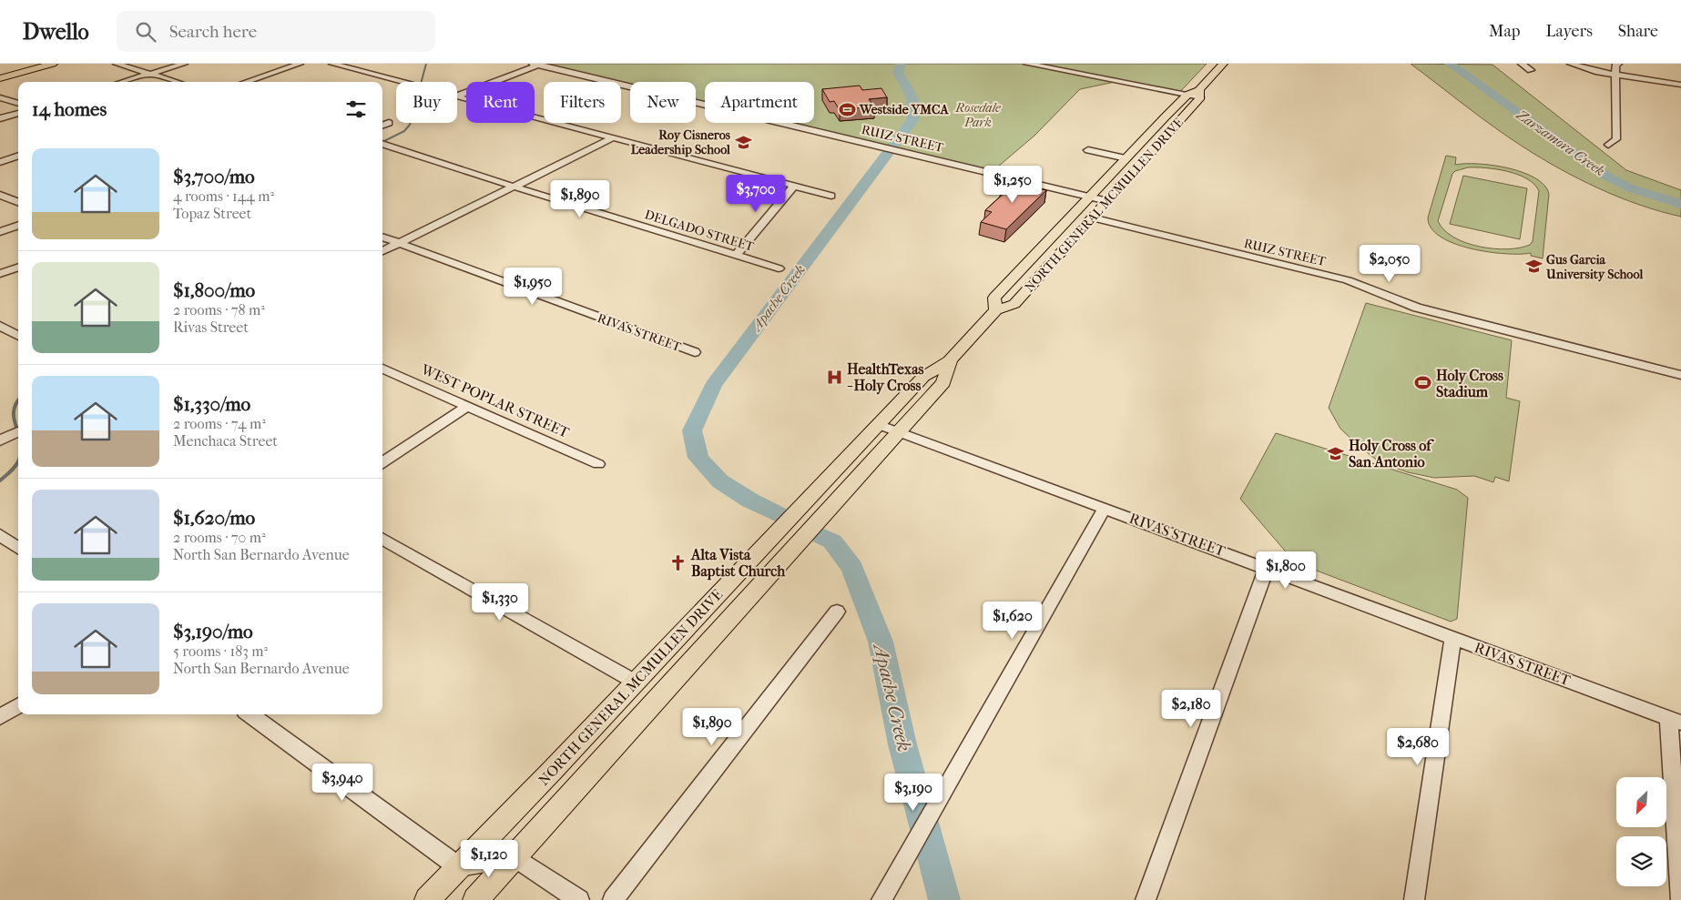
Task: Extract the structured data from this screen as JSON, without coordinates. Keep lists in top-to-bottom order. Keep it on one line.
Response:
{"streets":{"main road":["NORTH GENERAL MCMULLEN DRIVE"],"street":["RUIZ STREET","DELGADO STREET","RIVAS STREET","WEST POPLAR STREET"]},"crossings":[["RUIZ STREET","NORTH GENERAL MCMULLEN DRIVE"],["NORTH GENERAL MCMULLEN DRIVE","RIVAS STREET"]],"water":["Zarzamora Creek","Apache Creek"],"parks":["Rosedale Park"],"places":{"sports":["Westside YMCA","Holy Cross Stadium"],"school or university":["Roy Cisneros Leadership School","Gus Garcia University School","Holy Cross of San Antonio"],"hospital":["HealthTexas - Holy Cross"],"church":["Alta Vista Baptist Church"]},"north":"bottom left","page":{"header":"Dwello","search":"Search here","nav":["Map","Layers","Share"],"chip":["Buy","Rent","Filters","New","Apartment"],"heading":"14 homes","list":[{"name":"$3,700/mo","note":"4 rooms · 144 m² · Topaz Street"},{"name":"$1,800/mo","note":"2 rooms · 78 m² · Rivas Street"},{"name":"$1,330/mo","note":"2 rooms · 74 m² · Menchaca Street"},{"name":"$1,620/mo","note":"2 rooms · 70 m² · North San Bernardo Avenue"},{"name":"$3,190/mo","note":"5 rooms · 183 m² · North San Bernardo Avenue"}],"price":["$1,250","$3,700","$1,890","$2,050","$1,950","$1,800","$1,330","$1,620","$2,180","$1,890","$2,680","$3,940","$3,190","$1,120"]}}
